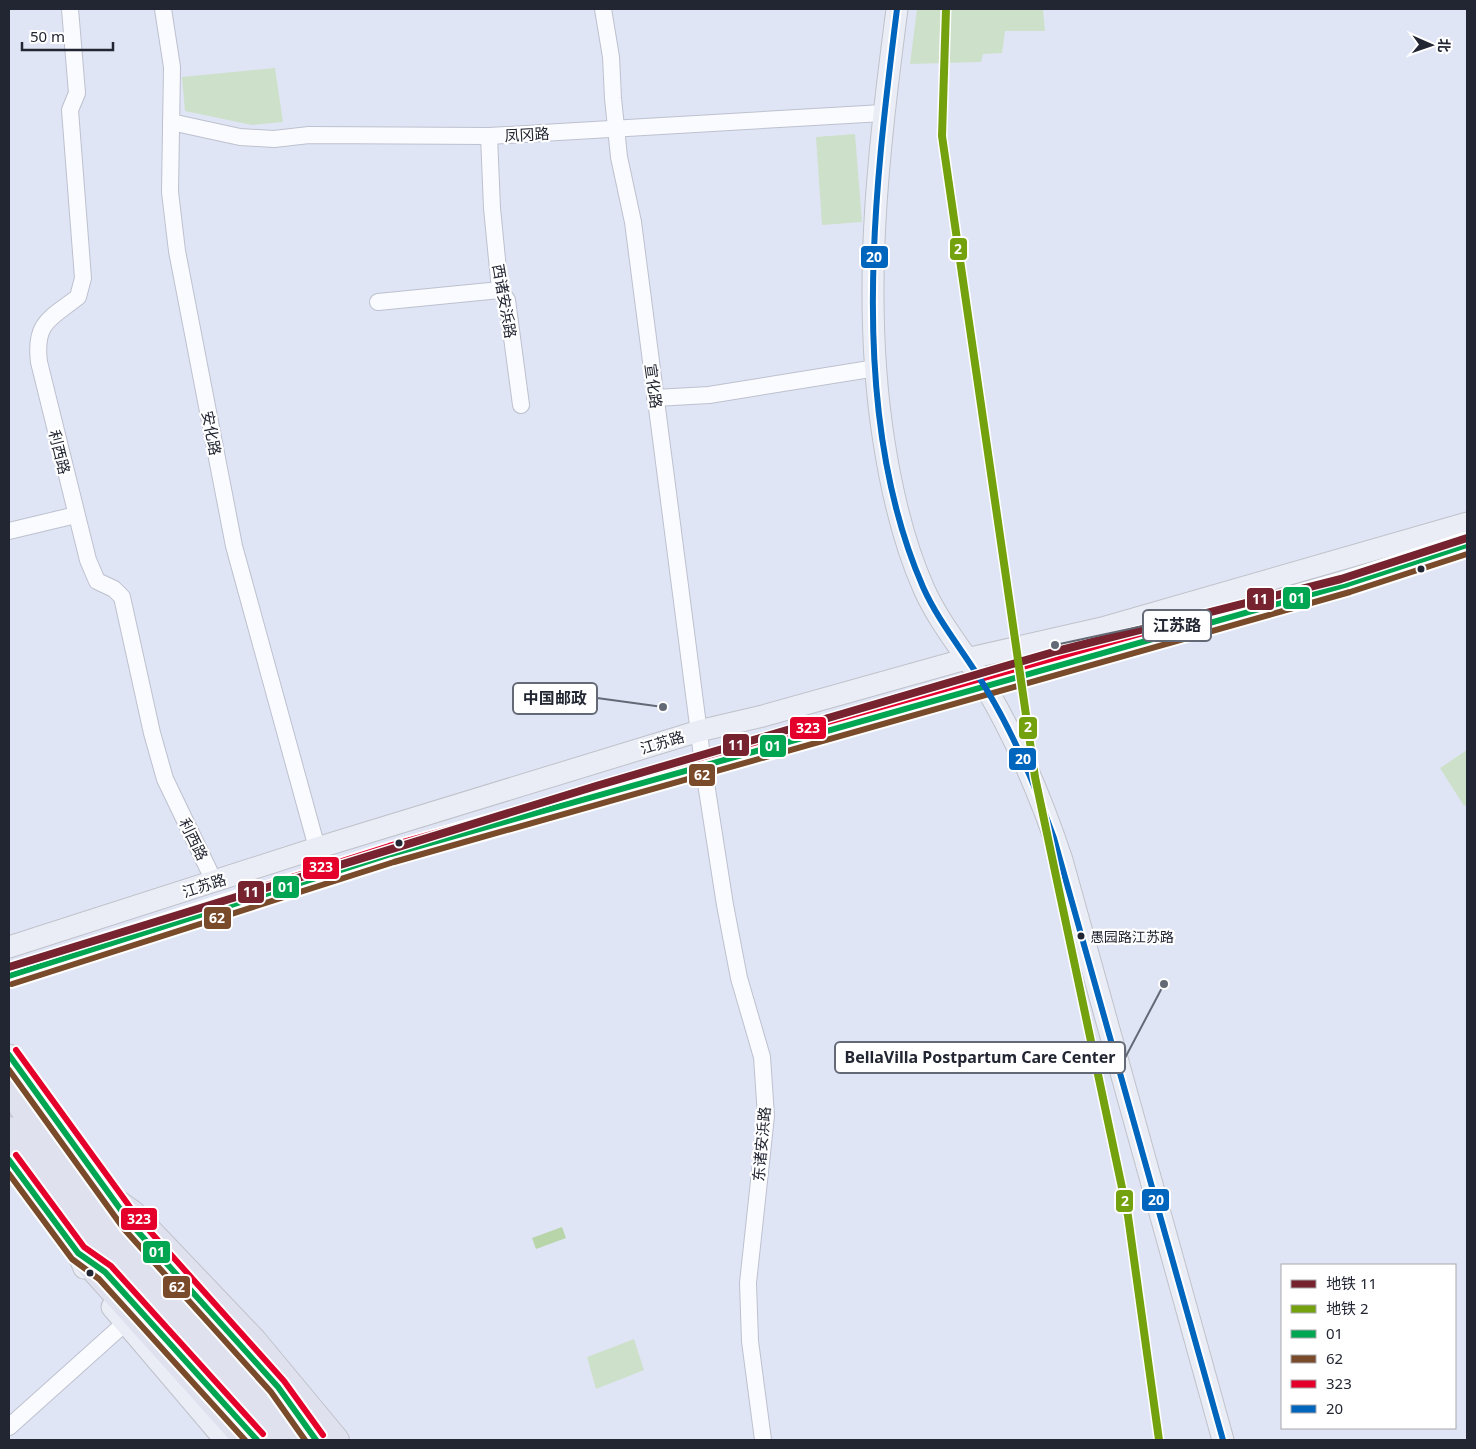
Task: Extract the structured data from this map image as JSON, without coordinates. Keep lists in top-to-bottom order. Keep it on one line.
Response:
{"streets":{"main road":["江苏路"],"street":["凤冈路","西诸安浜路","宣化路","安化路","利西路","东诸安浜路"]},"crossings":[["凤冈路","西诸安浜路"],["凤冈路","宣化路"],["凤冈路","安化路"],["宣化路","江苏路"],["宣化路","东诸安浜路"],["安化路","江苏路"],["利西路","江苏路"],["江苏路","东诸安浜路"]],"places":["江苏路","中国邮政","愚园路江苏路","BellaVilla Postpartum Care Center"],"lines":["metro line 2","transit line 20","transit line 323","metro line 11","transit line 01","transit line 62"],"legend":["地铁 11","地铁 2","01","62","323","20"],"scale_bar":"50 m","north":"right"}
